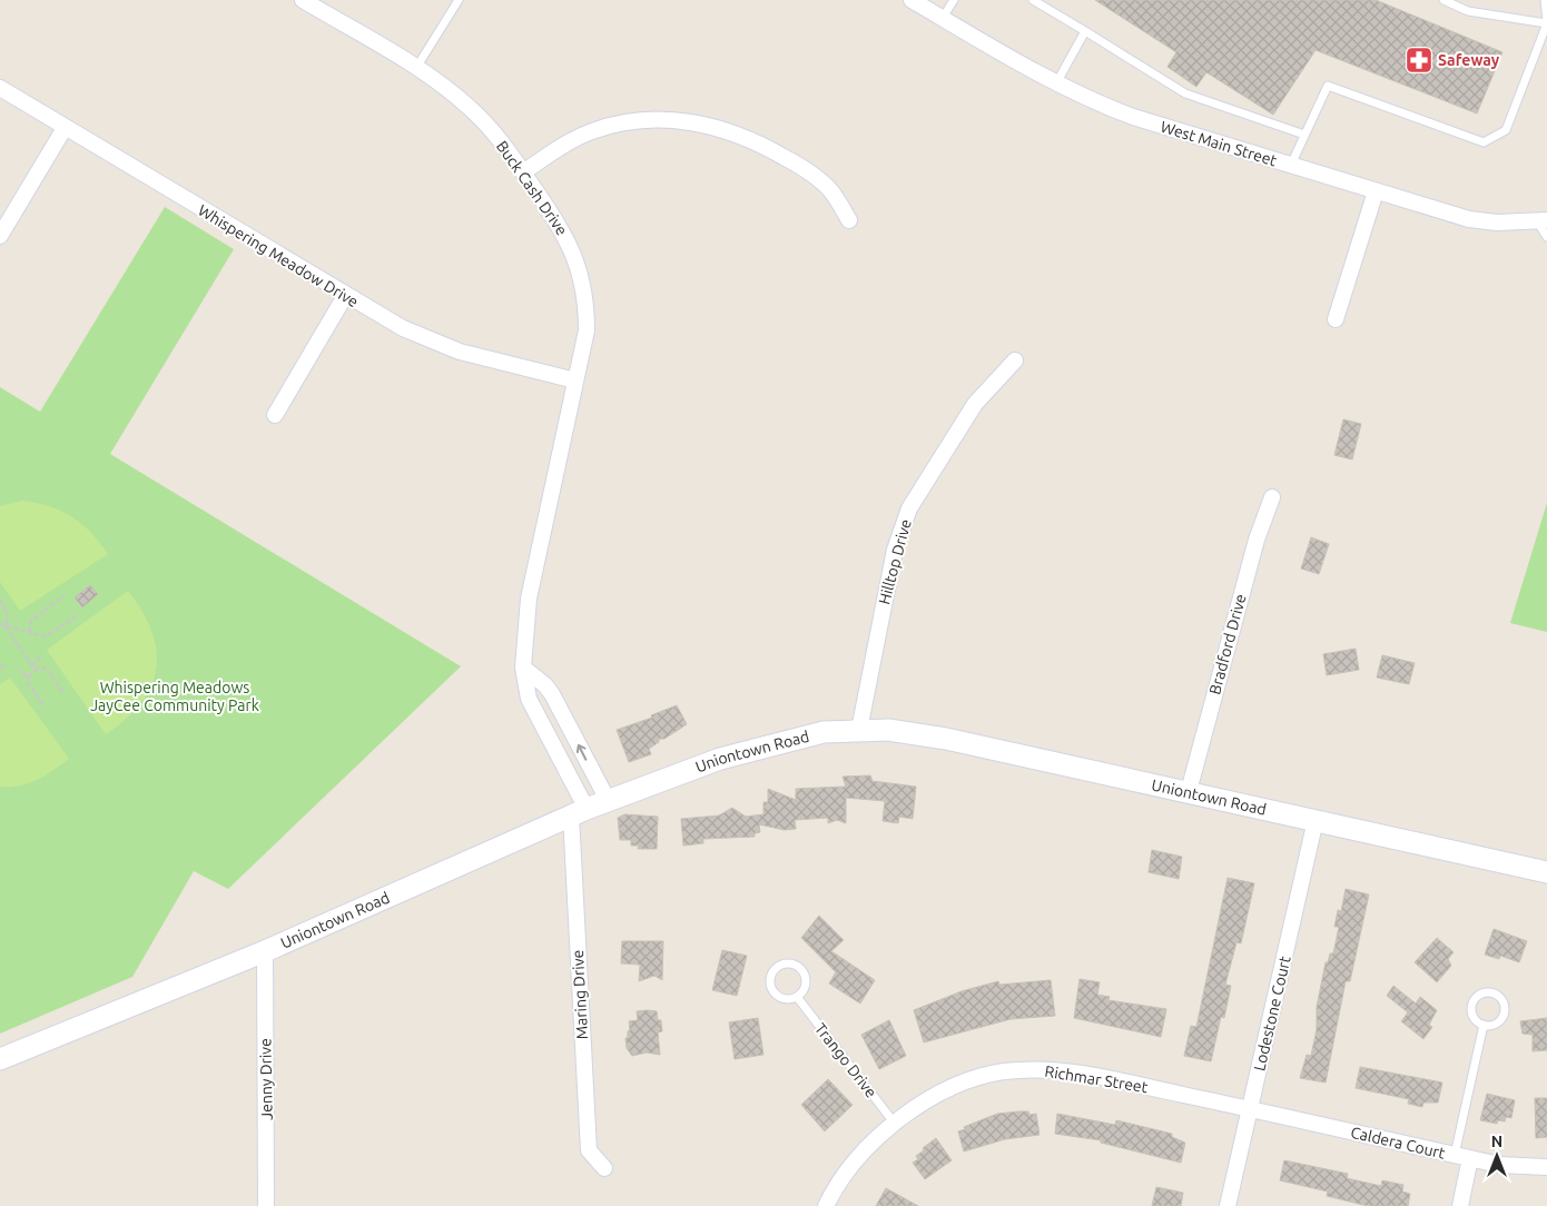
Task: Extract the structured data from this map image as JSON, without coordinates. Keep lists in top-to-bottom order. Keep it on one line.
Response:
{"streets":{"main road":["Uniontown Road"],"street":["West Main Street","Buck Cash Drive","Whispering Meadow Drive","Hilltop Drive","Bradford Drive","Maring Drive","Lodestone Court","Jenny Drive","Richmar Street","Caldera Court"],"lane":["Trango Drive"]},"crossings":[["Buck Cash Drive","Whispering Meadow Drive"],["Buck Cash Drive","Uniontown Road"],["Buck Cash Drive","Maring Drive"],["Hilltop Drive","Uniontown Road"],["Bradford Drive","Uniontown Road"],["Uniontown Road","Maring Drive"],["Uniontown Road","Lodestone Court"],["Uniontown Road","Jenny Drive"],["Lodestone Court","Richmar Street"],["Lodestone Court","Caldera Court"],["Trango Drive","Richmar Street"],["Richmar Street","Caldera Court"]],"parks":["Whispering Meadows JayCee Community Park"],"places":{"pharmacy":["Safeway"]},"north":"top"}
